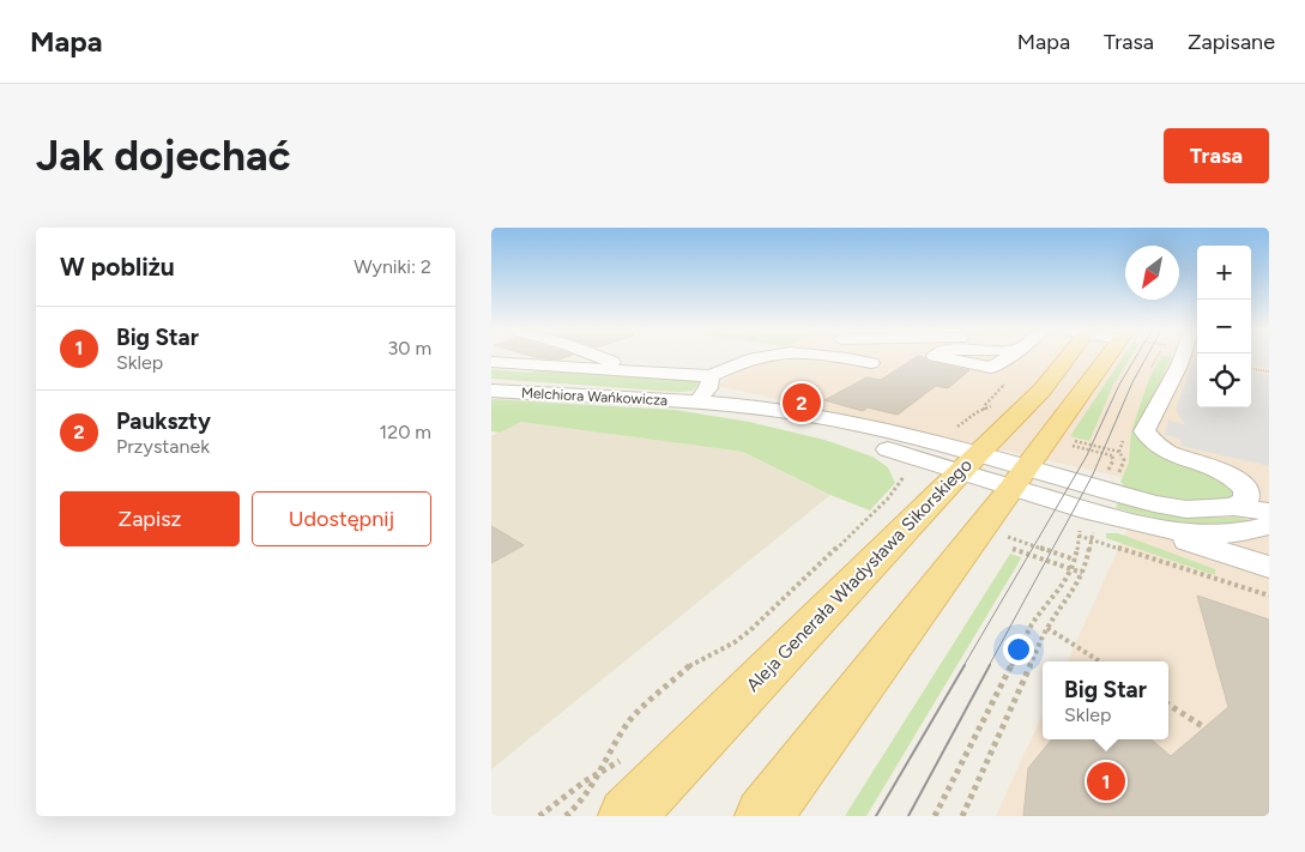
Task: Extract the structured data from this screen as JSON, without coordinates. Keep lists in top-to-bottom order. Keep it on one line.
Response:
{"streets":{"main road":["Aleja Generała Władysława Sikorskiego"],"street":["Melchiora Wańkowicza"]},"crossings":[["Melchiora Wańkowicza","Aleja Generała Władysława Sikorskiego"]],"north":"bottom left","page":{"header":"Mapa","nav":["Mapa","Trasa","Zapisane"],"buttons":["Trasa",["Zapisz","Udostępnij"]],"title":"Jak dojechać","heading":["W pobliżu","Wyniki: 2"],"map_buttons":["+","−"],"list":[{"mark":"1","name":"Big Star","note":"Sklep","value":"30 m"},{"mark":"2","name":"Paukszty","note":"Przystanek","value":"120 m"}],"pins":["2","1"],"popup":["Big Star","Sklep"]}}
